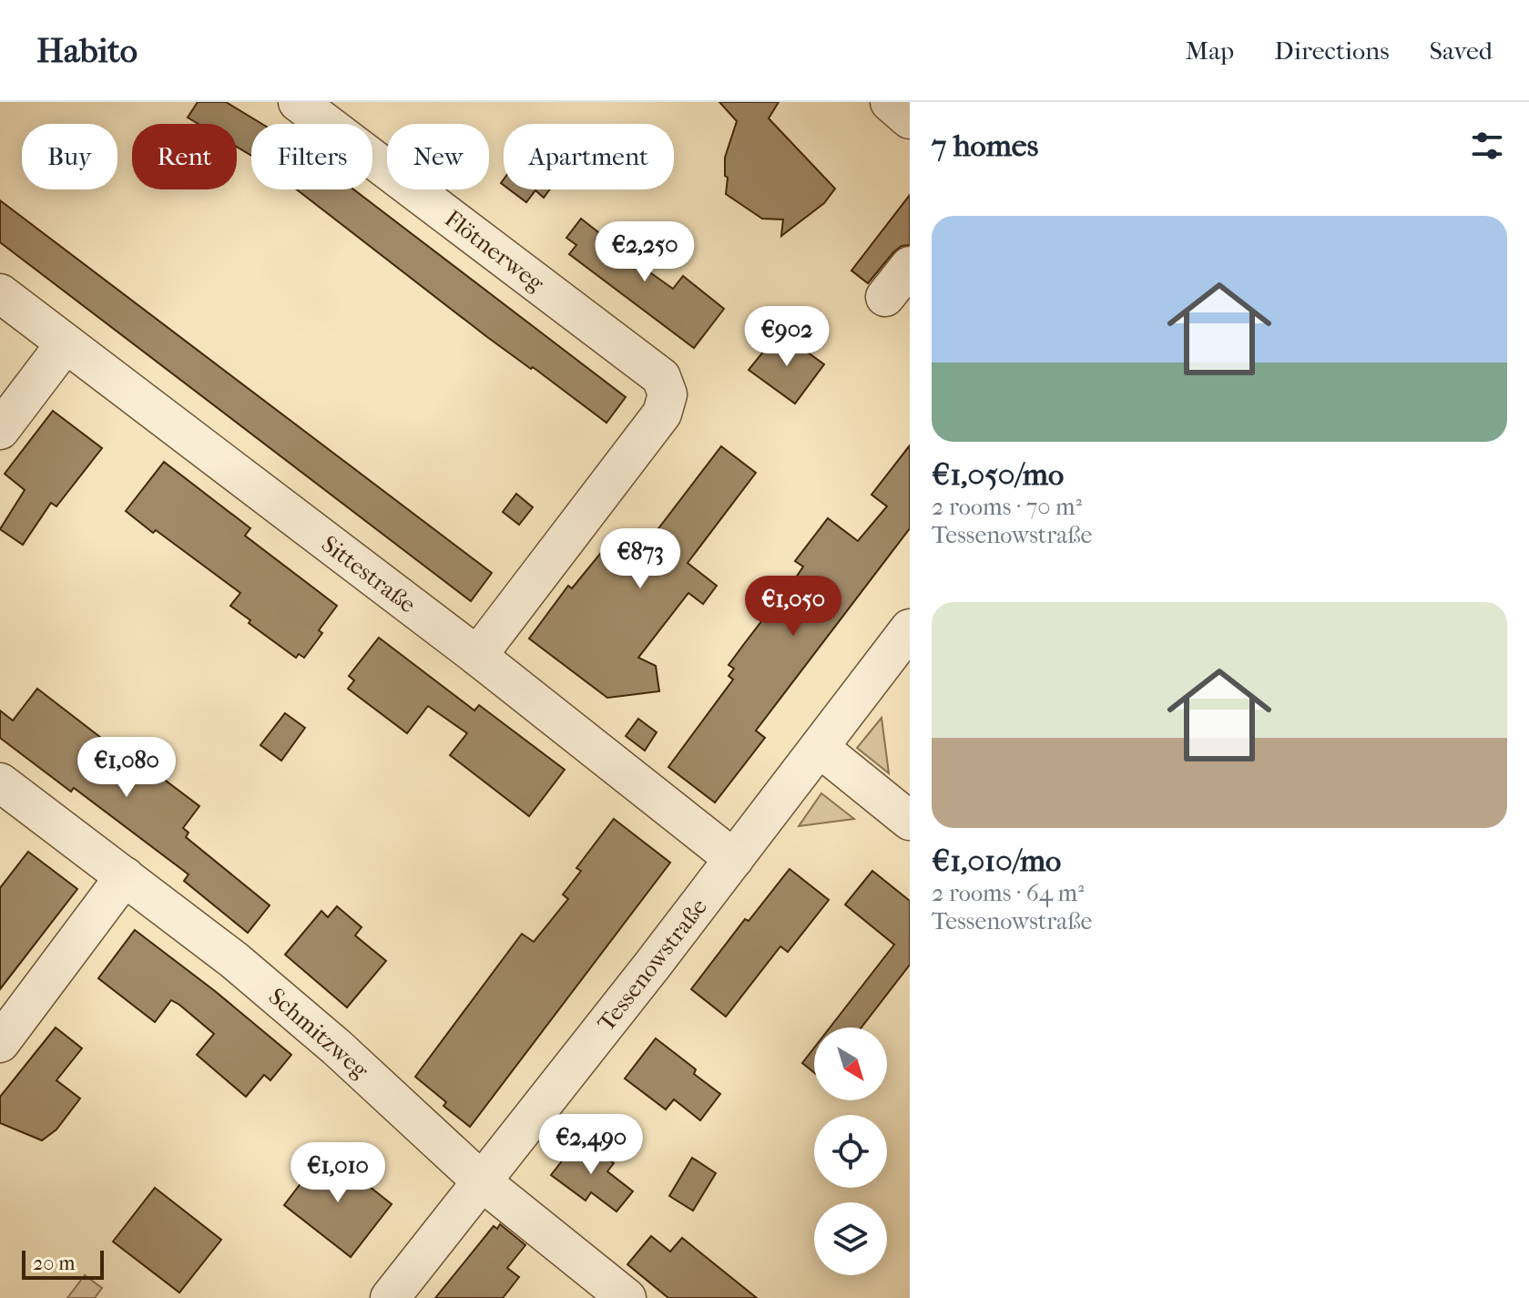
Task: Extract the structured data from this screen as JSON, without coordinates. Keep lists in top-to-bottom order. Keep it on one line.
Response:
{"streets":{"street":["Flötnerweg","Sittestraße","Tessenowstraße","Schmitzweg"]},"crossings":[["Flötnerweg","Sittestraße"],["Sittestraße","Tessenowstraße"],["Tessenowstraße","Schmitzweg"]],"scale_bar":"20 m","north":"bottom right","page":{"header":"Habito","nav":["Map","Directions","Saved"],"heading":"7 homes","chip":["Buy","Rent","Filters","New","Apartment"],"list":[{"name":"€1,050/mo","note":"2 rooms · 70 m² · Tessenowstraße"},{"name":"€1,010/mo","note":"2 rooms · 64 m² · Tessenowstraße"}],"price":["€2,250","€902","€873","€1,050","€1,080","€2,490","€1,010"],"scale":"20 m"}}
